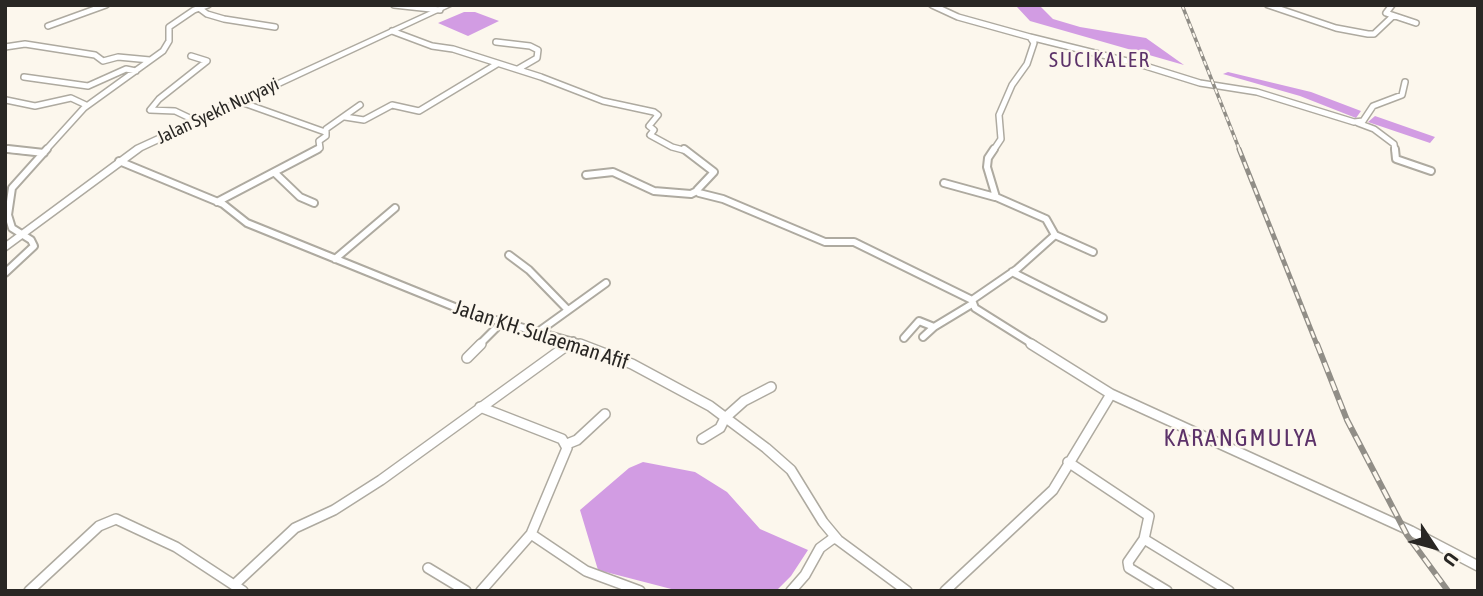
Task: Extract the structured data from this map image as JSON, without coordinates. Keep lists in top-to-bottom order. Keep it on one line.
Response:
{"streets":{"main road":["Jalan Syekh Nuryayi"],"street":["Jalan KH. Sulaeman Afif"]},"crossings":[["Jalan Syekh Nuryayi","Jalan KH. Sulaeman Afif"]],"districts":["SUCIKALER","KARANGMULYA"],"north":"bottom right"}
